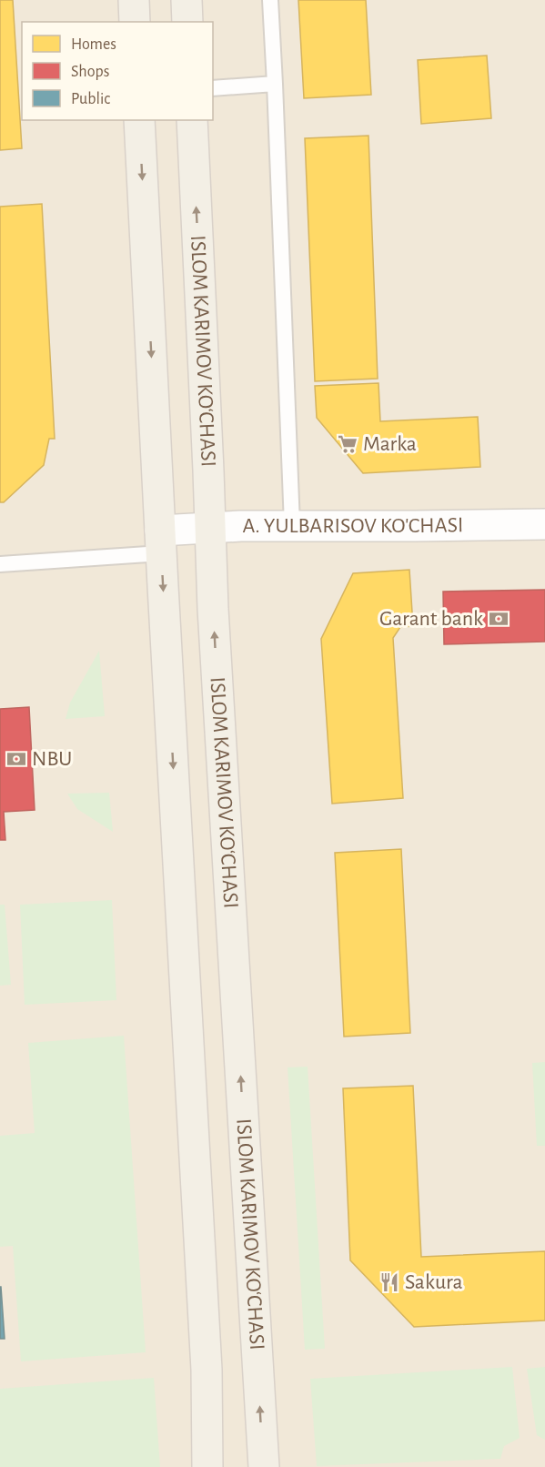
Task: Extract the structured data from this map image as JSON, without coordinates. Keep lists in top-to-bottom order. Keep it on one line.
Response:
{"streets":{"main road":["ISLOM KARIMOV KO‘CHASI"],"street":["A. YULBARISOV KO'CHASI"]},"crossings":[["ISLOM KARIMOV KO‘CHASI","A. YULBARISOV KO'CHASI"]],"places":{"supermarket":["Marka"],"bank":["Garant bank","NBU"],"restaurant":["Sakura"]},"legend":["Homes","Shops","Public"]}
